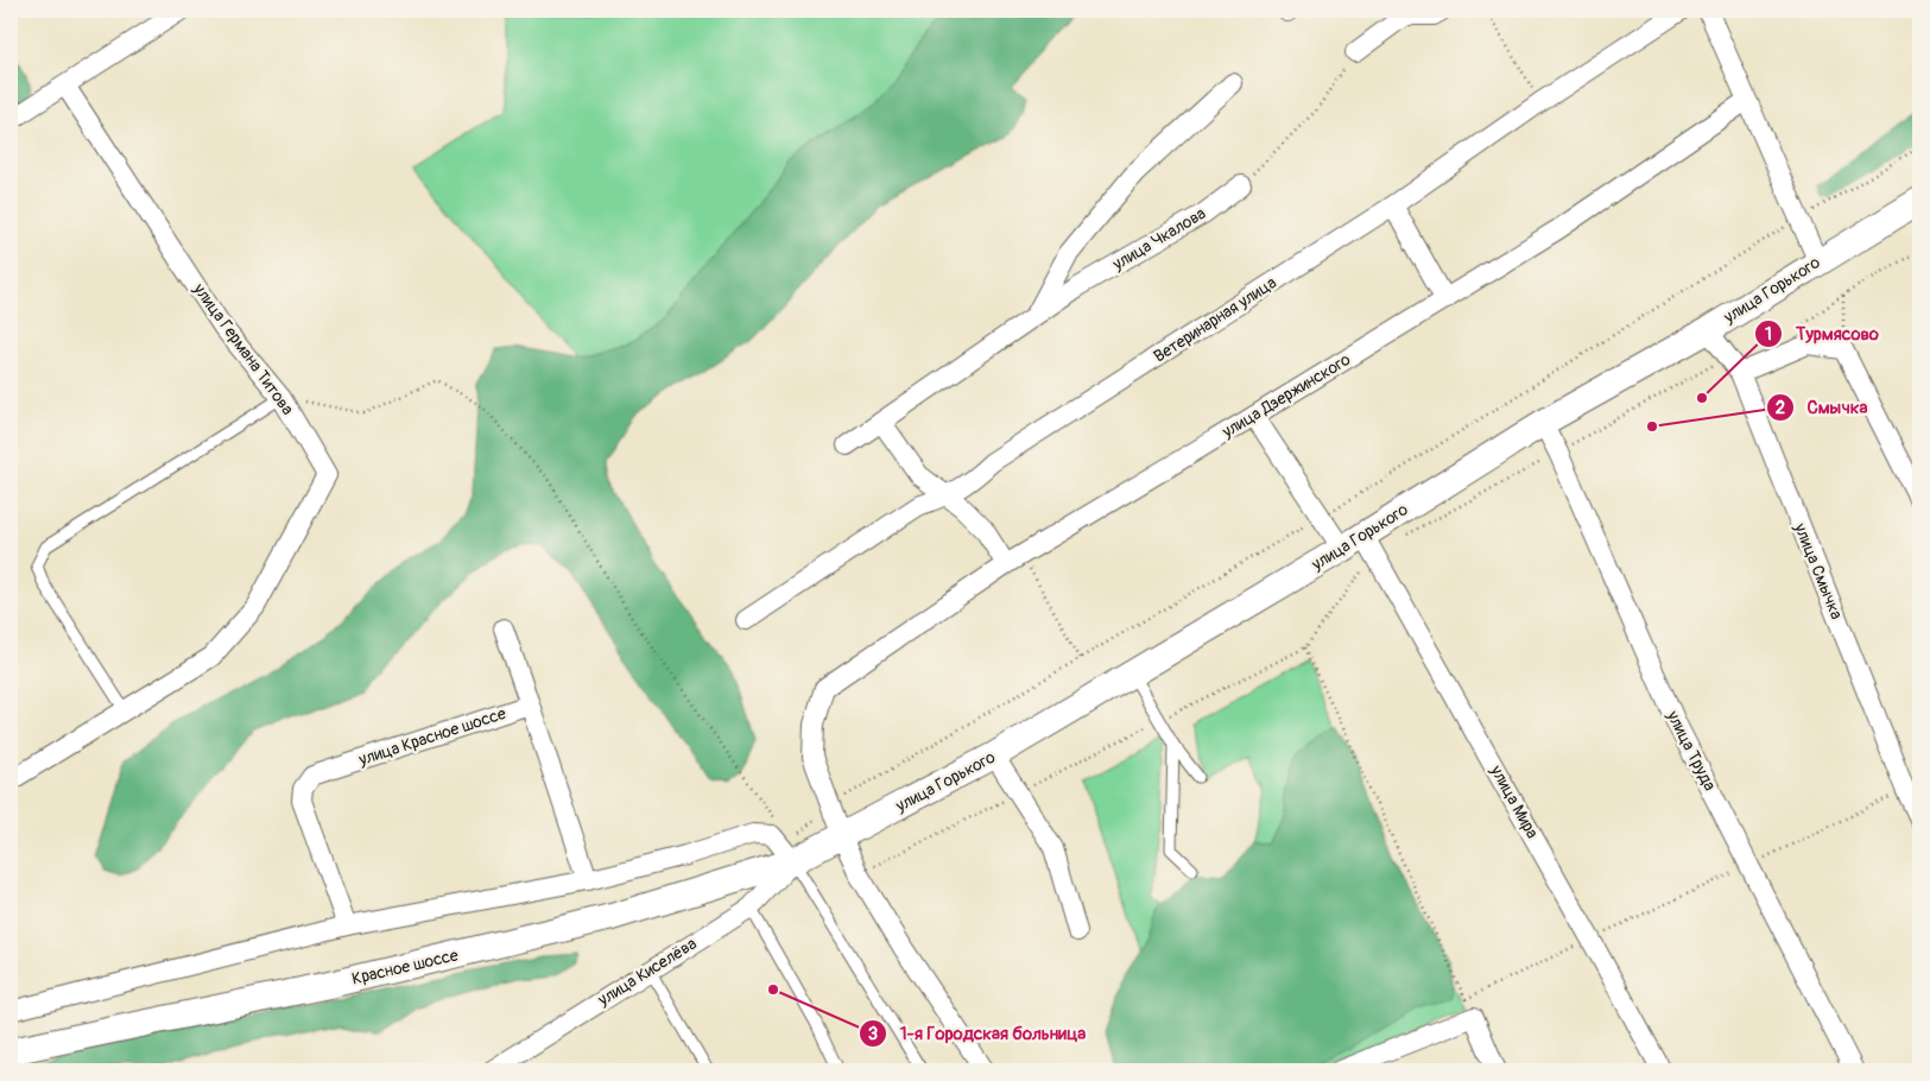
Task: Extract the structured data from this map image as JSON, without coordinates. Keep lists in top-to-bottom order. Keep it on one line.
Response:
{"streets":{"main road":["улица Горького","Красное шоссе"],"street":["улица Чкалова","Ветеринарная улица","улица Германа Титова","улица Дзержинского","улица Смычка","улица Красное шоссе","улица Труда","улица Мира","улица Киселёва"]},"crossings":[["улица Горького","улица Смычка"],["улица Горького","улица Труда"],["улица Горького","улица Мира"],["улица Горького","Красное шоссе"],["улица Горького","улица Киселёва"],["Красное шоссе","улица Киселёва"]],"places":["Турмясово","Смычка","1-я Городская больница"]}
